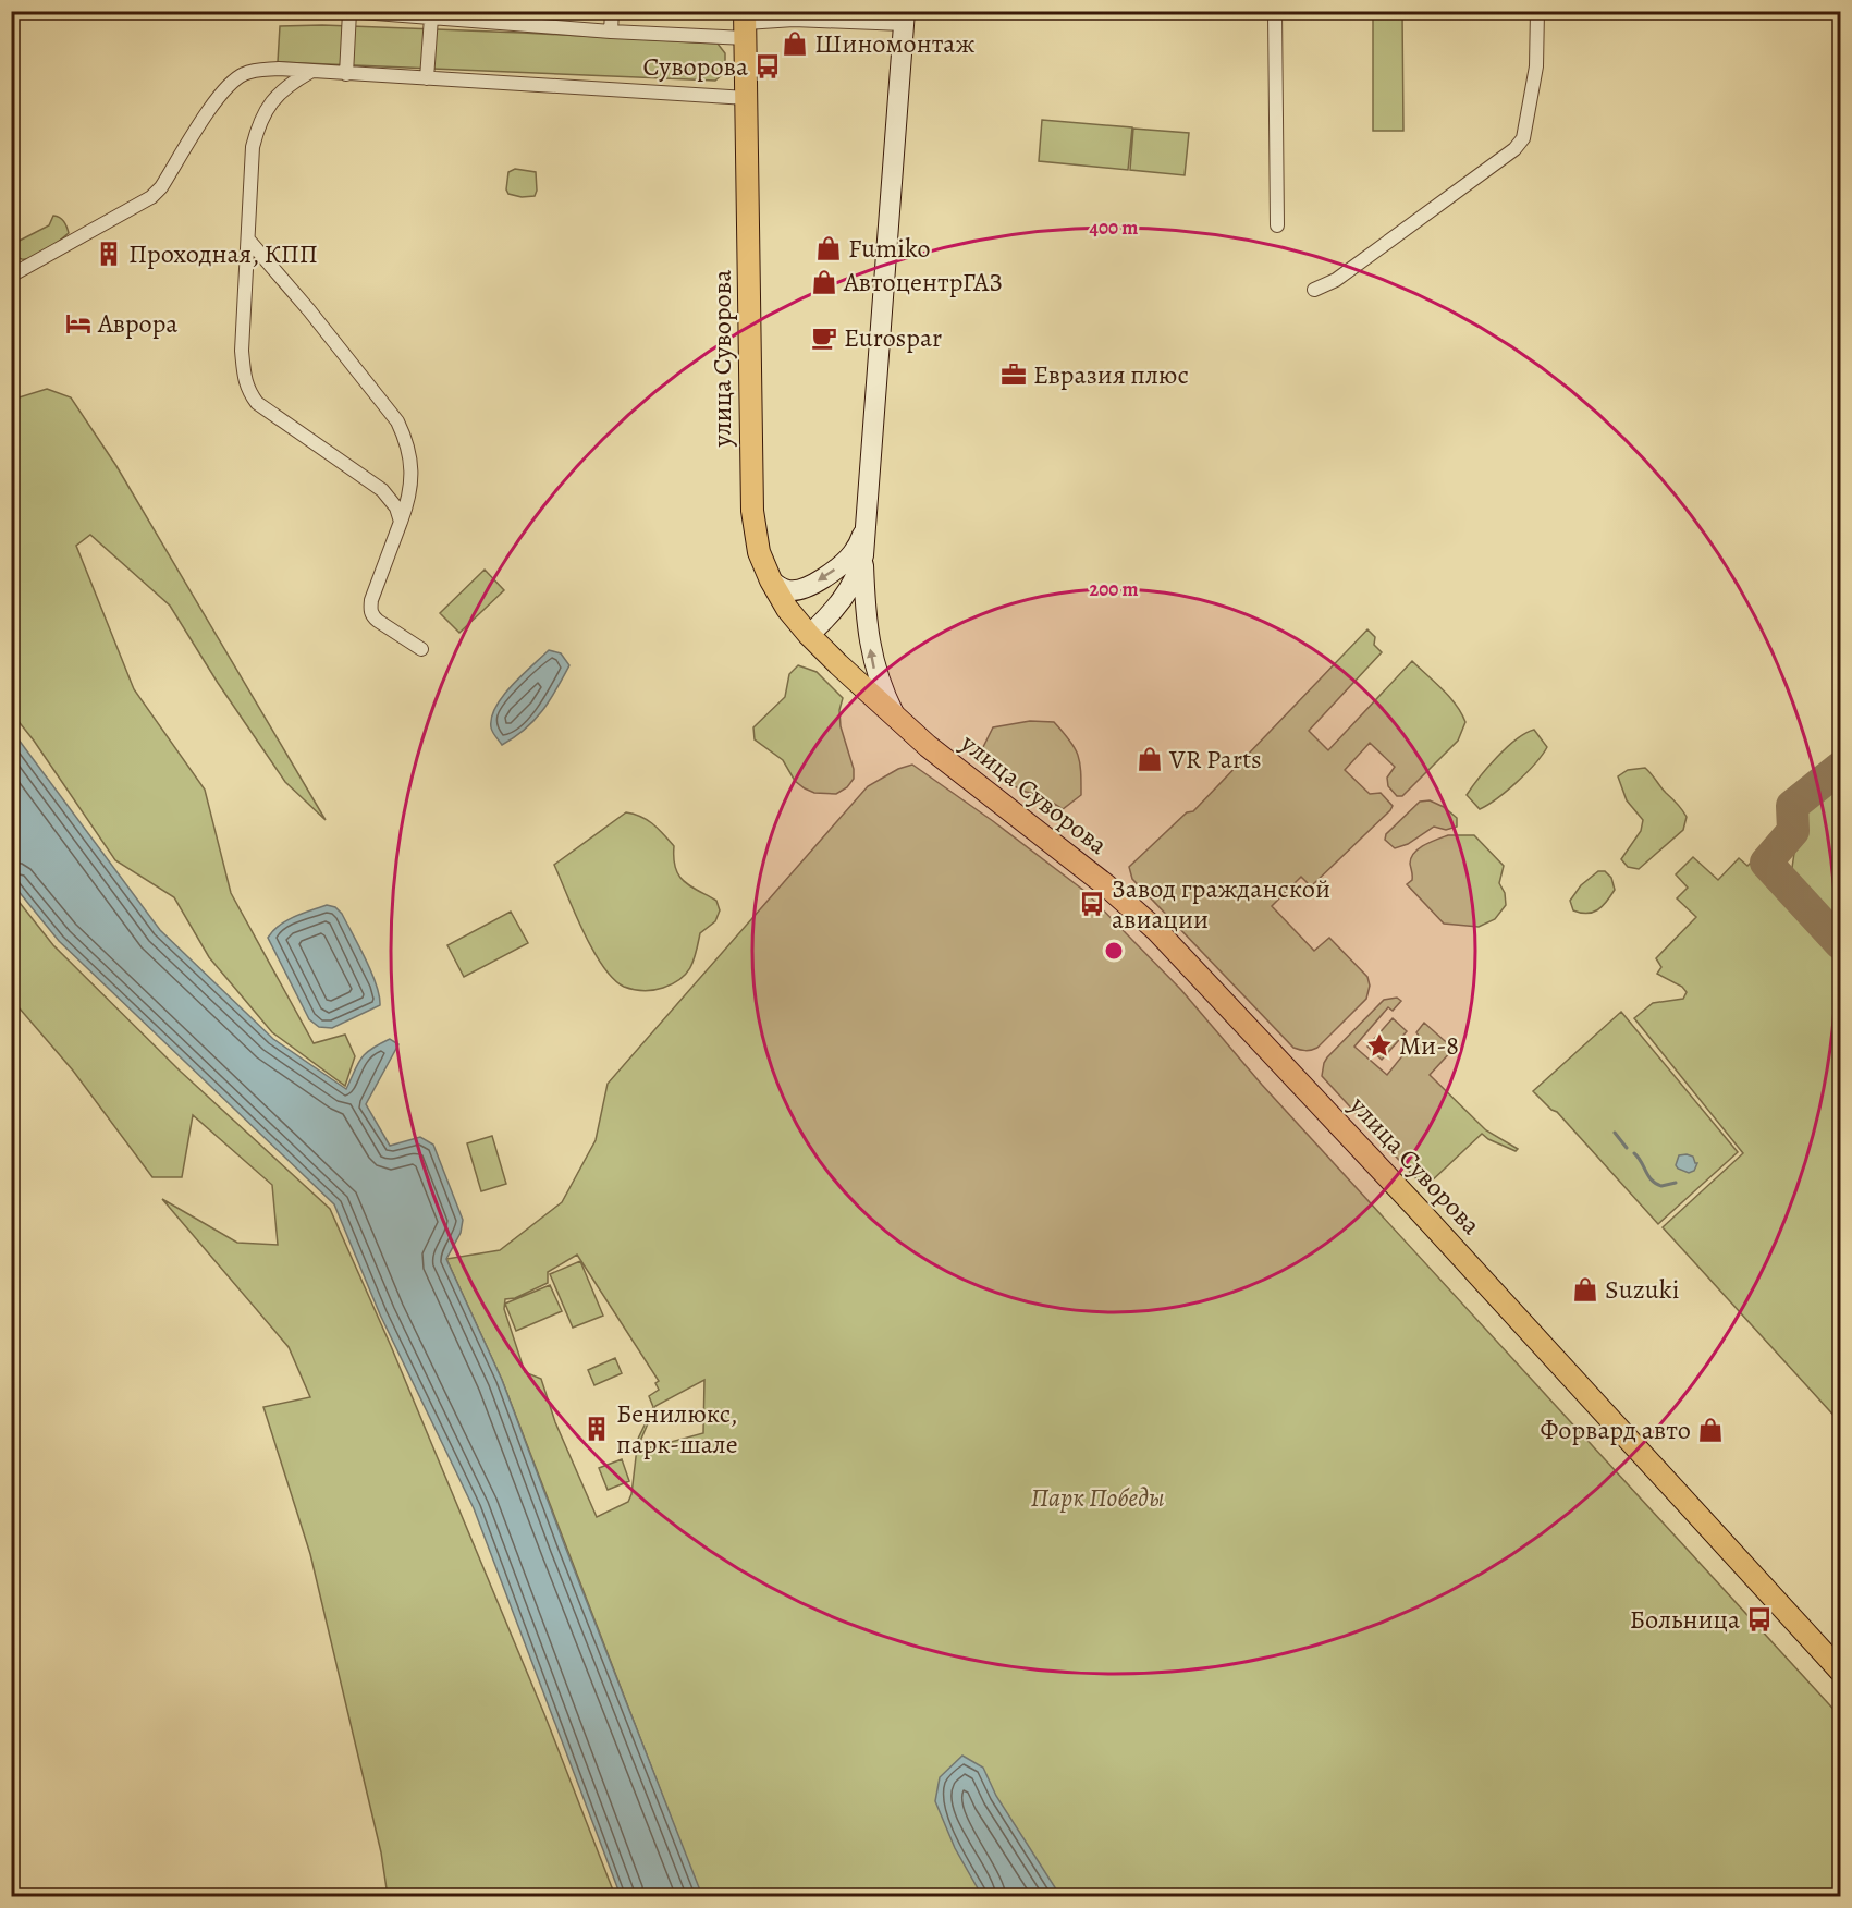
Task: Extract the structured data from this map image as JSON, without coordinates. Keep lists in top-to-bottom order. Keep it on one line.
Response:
{"streets":{"main road":["улица Суворова"]},"parks":["Парк Победы"],"places":{"shop":["Шиномонтаж","Fumiko","АвтоцентрГАЗ","VR Parts","Suzuki","Форвард авто"],"bus stop":["Суворова","Завод гражданской авиации","Больница"],"building":["Проходная, КПП","Бенилюкс, парк-шале"],"hotel":["Аврора"],"cafe":["Eurospar"],"office":["Евразия плюс"],"place":["Ми-8"]},"rings":["400 m","200 m"]}
